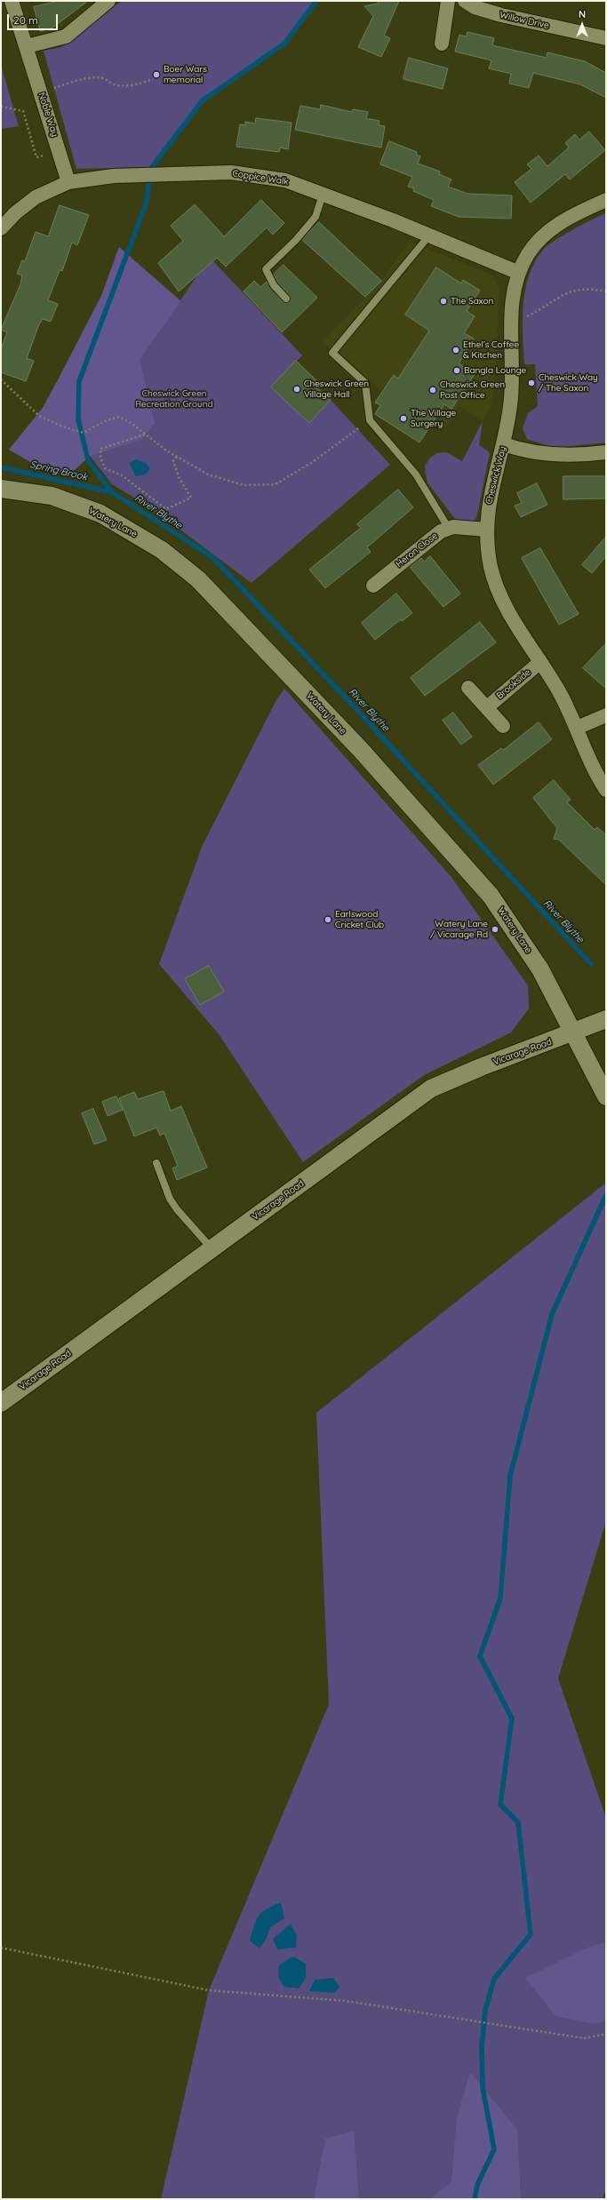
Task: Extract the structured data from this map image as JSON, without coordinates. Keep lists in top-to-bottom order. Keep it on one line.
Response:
{"streets":{"street":["Willow Drive","Noble Way","Coppice Walk","Cheswick Way","Watery Lane","Heron Close","Brookside","Vicarage Road"]},"crossings":[["Noble Way","Coppice Walk"],["Coppice Walk","Cheswick Way"],["Cheswick Way","Heron Close"],["Cheswick Way","Brookside"],["Watery Lane","Vicarage Road"]],"water":["Spring Brook","River Blythe"],"parks":["Cheswick Green Recreation Ground"],"places":["Boer Wars memorial","The Saxon","Ethel’s Coffee & Kitchen","Bangla Lounge","Cheswick Way / The Saxon","Cheswick Green Village Hall","Cheswick Green Post Office","The Village Surgery","Earlswood Cricket Club","Watery Lane / Vicarage Rd"],"scale_bar":"20 m","north":"top"}
